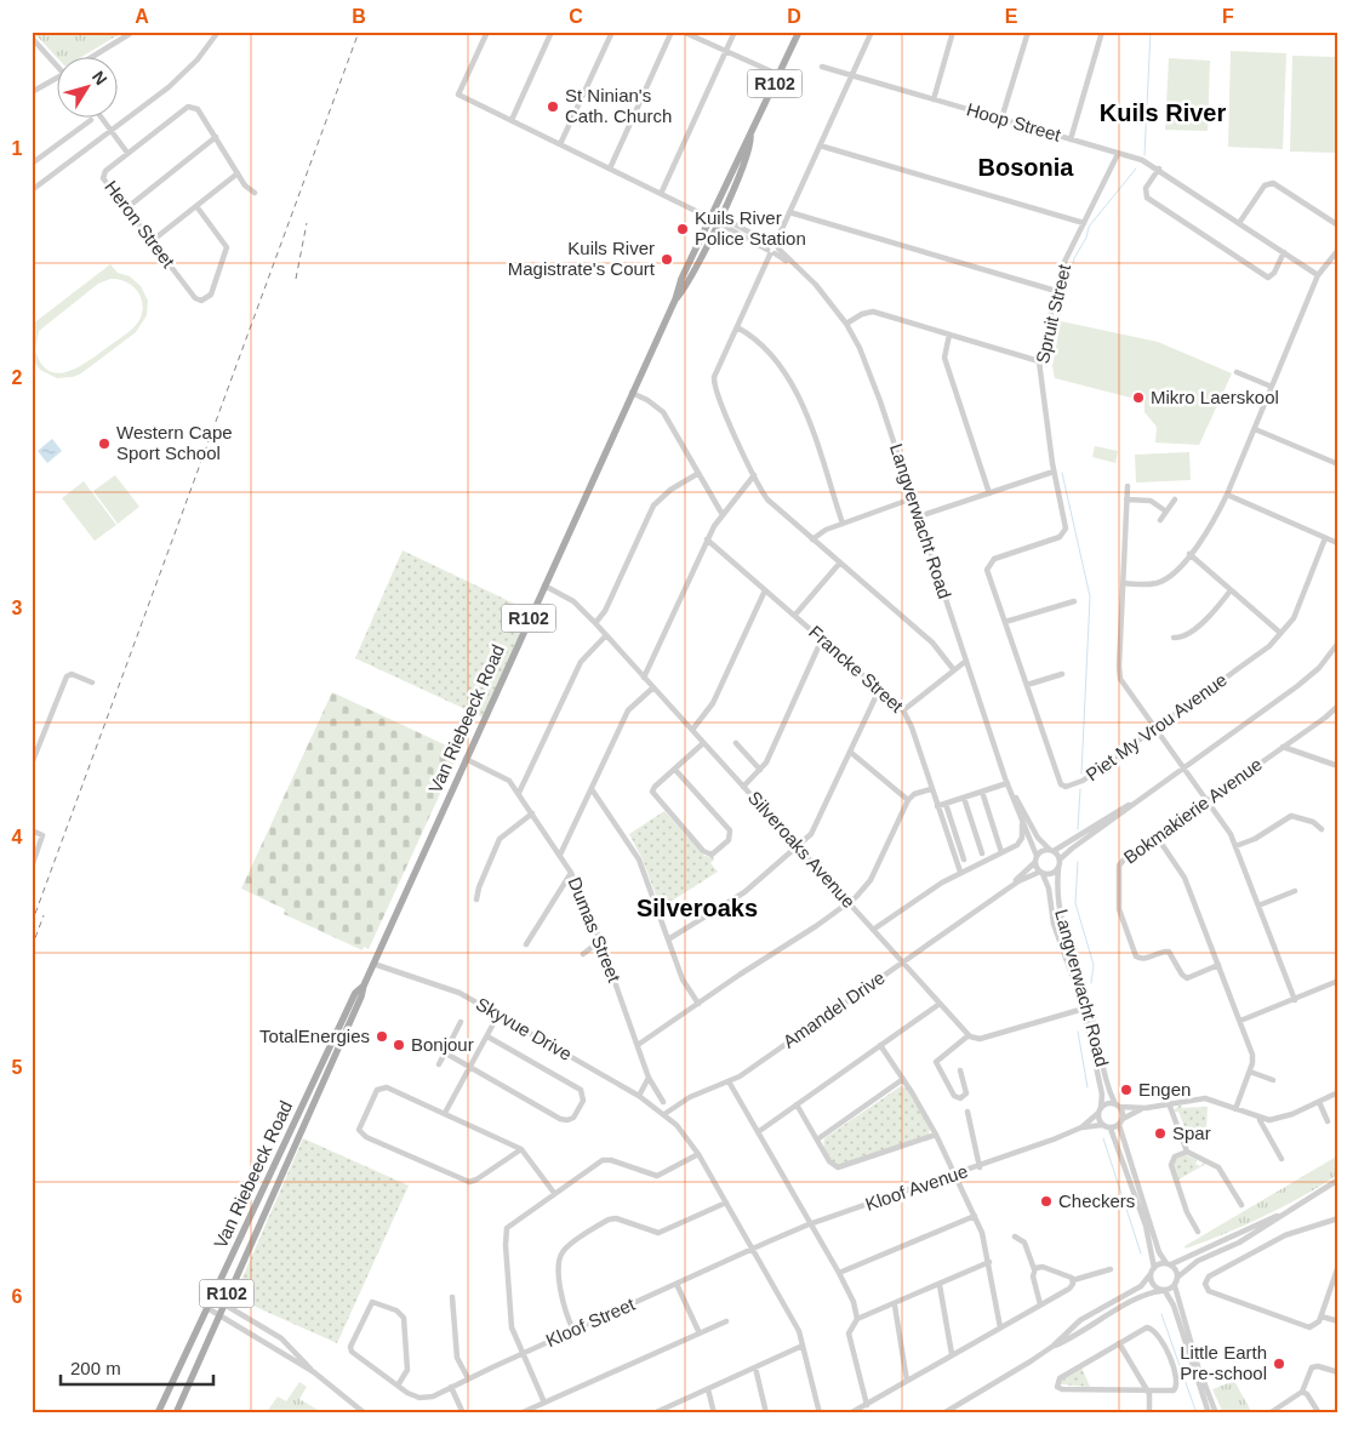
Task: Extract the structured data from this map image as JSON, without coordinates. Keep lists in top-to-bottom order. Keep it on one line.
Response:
{"streets":{"main road":["R102","Van Riebeeck Road"],"street":["Hoop Street","Heron Street","Spruit Street","Langverwacht Road","Francke Street","Piet My Vrou Avenue","Bokmakierie Avenue","Silveroaks Avenue","Dumas Street","Amandel Drive","Skyvue Drive","Kloof Avenue","Kloof Street"]},"crossings":[["Hoop Street","Spruit Street"],["Spruit Street","Piet My Vrou Avenue"],["Langverwacht Road","Van Riebeeck Road"],["Langverwacht Road","Amandel Drive"],["Langverwacht Road","Kloof Avenue"],["Van Riebeeck Road","Silveroaks Avenue"],["Van Riebeeck Road","Dumas Street"],["Van Riebeeck Road","Skyvue Drive"],["Silveroaks Avenue","Amandel Drive"],["Amandel Drive","Skyvue Drive"],["Kloof Avenue","Kloof Street"]],"districts":["Kuils River","Bosonia","Silveroaks"],"places":["St Ninian's Cath. Church","Kuils River Police Station","Kuils River Magistrate's Court","Mikro Laerskool","Western Cape Sport School","TotalEnergies","Bonjour","Engen","Spar","Checkers","Little Earth Pre-school"],"scale_bar":"200 m","north":"top right","grid":{"columns":["A","B","C","D","E","F"],"rows":["1","2","3","4","5","6"]}}
